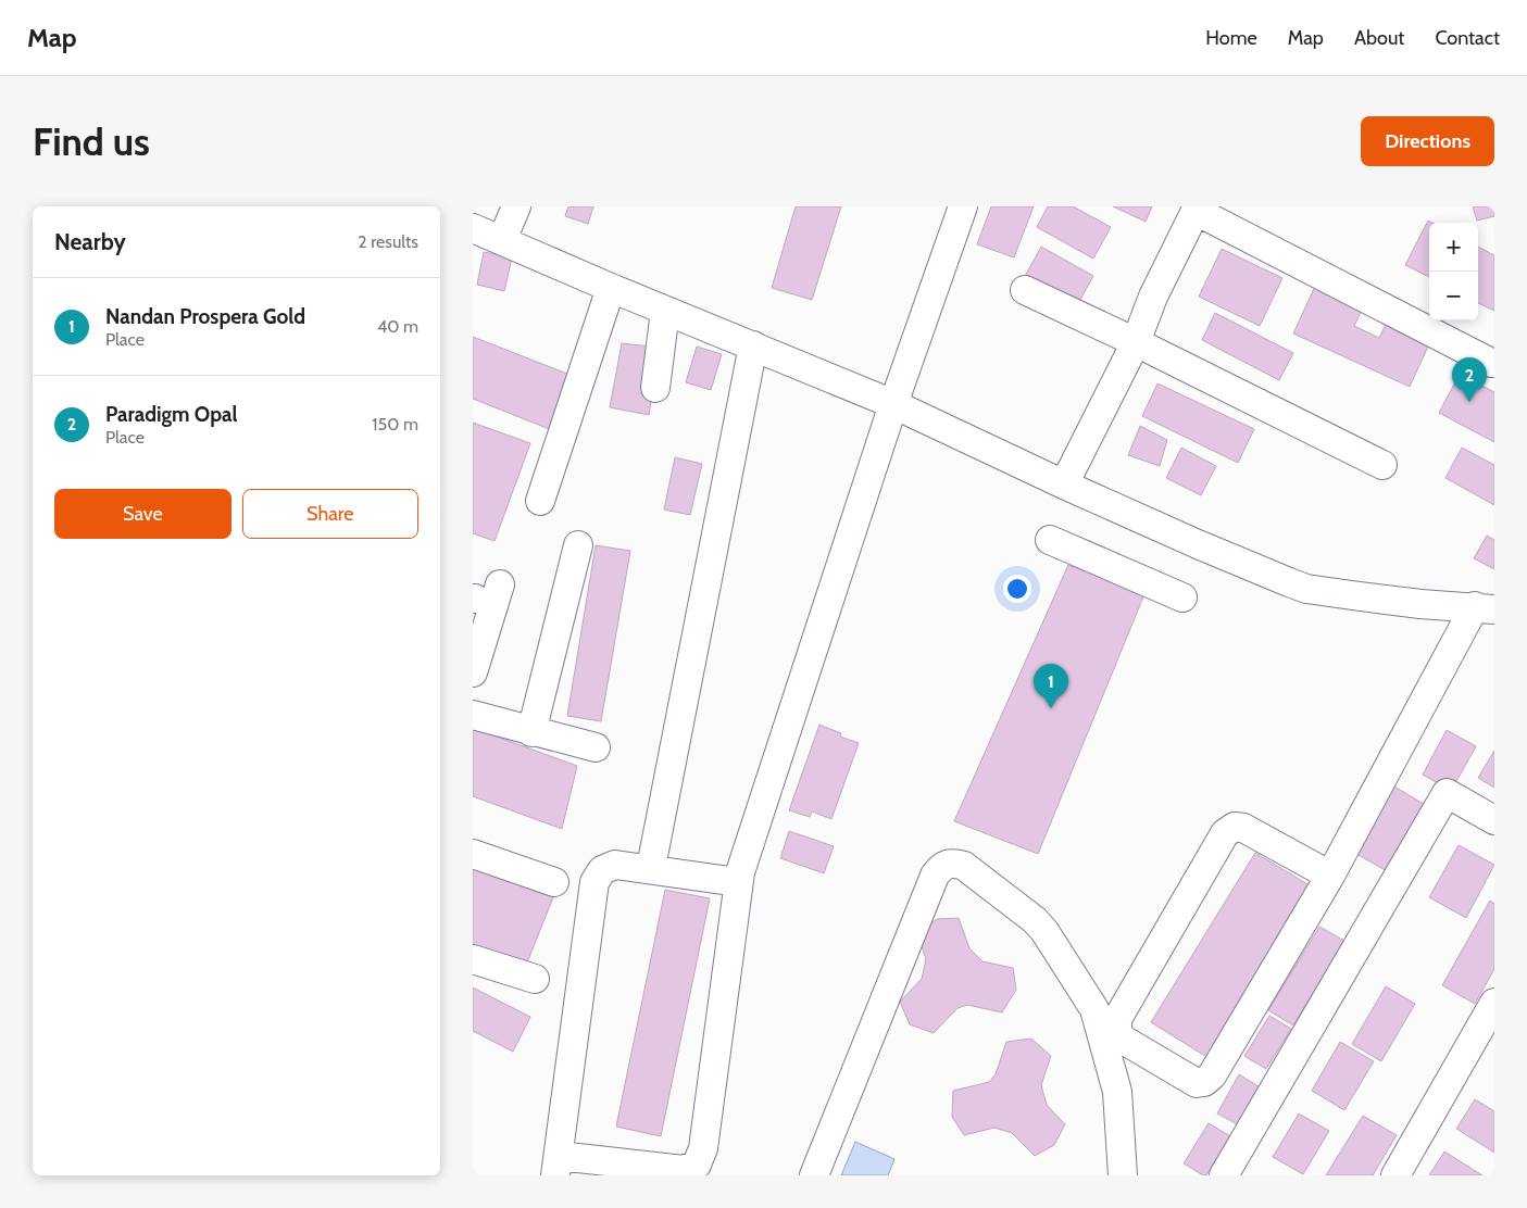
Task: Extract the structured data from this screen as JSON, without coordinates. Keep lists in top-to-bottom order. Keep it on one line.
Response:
{"page":{"header":"Map","nav":["Home","Map","About","Contact"],"buttons":["Directions",["Save","Share"]],"title":"Find us","heading":["Nearby","2 results"],"map_buttons":["+","−"],"list":[{"mark":"1","name":"Nandan Prospera Gold","note":"Place","value":"40 m"},{"mark":"2","name":"Paradigm Opal","note":"Place","value":"150 m"}],"pins":["2","1"]}}
